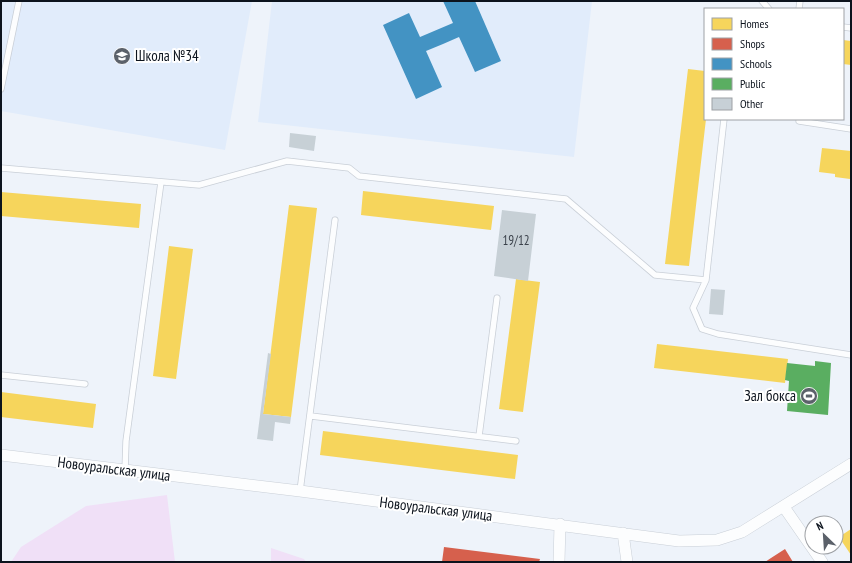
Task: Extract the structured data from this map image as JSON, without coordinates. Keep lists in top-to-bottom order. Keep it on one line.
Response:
{"streets":{"street":["Новоуральская улица"]},"places":{"school or university":["Школа №34"],"sports":["Зал бокса"]},"house_numbers":["19/12"],"legend":["Homes","Shops","Schools","Public","Other"],"north":"top left"}
